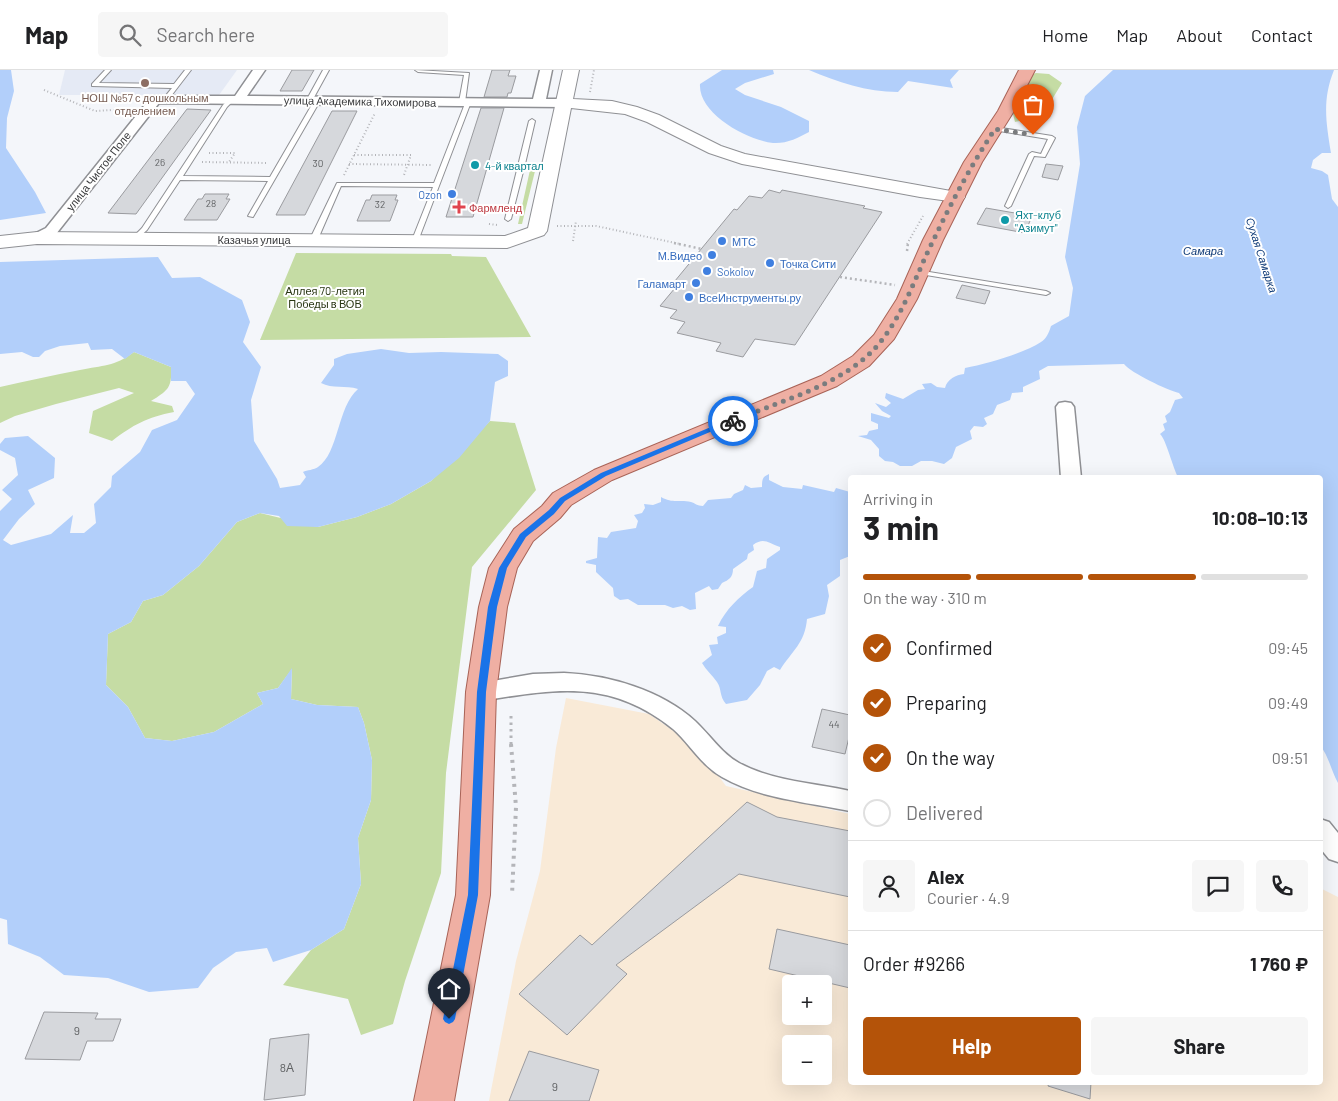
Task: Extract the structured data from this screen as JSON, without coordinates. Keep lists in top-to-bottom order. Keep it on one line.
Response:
{"streets":{"street":["улица Академика Тихомирова","улица Чистое Поле","Казачья улица"]},"crossings":[["улица Академика Тихомирова","улица Чистое Поле"],["улица Чистое Поле","Казачья улица"]],"water":["Самара","Сухая Самарка"],"parks":["Аллея 70-летия Победы в ВОВ"],"places":{"other":["НОШ №57 с дошкольным отделением","4-й квартал","Ozon","Яхт-клуб \"Азимут\"","МТС","М.Видео","Точка Сити","Sokolov","Галамарт","ВсеИнструменты.ру"],"health":["Фармленд"]},"house_numbers":["26","30","28","32","44","9","8А","9"],"page":{"header":"Map","search":"Search here","nav":["Home","Map","About","Contact"],"heading":["3 min","Arriving in","10:08–10:13"],"panel":["Alex","Courier · 4.9","Order #9266","1 760 ₽"],"bar":"On the way · 310 m","list":[["Confirmed","09:45"],["Preparing","09:49"],["On the way","09:51"],"Delivered"],"map_buttons":["+","−"],"buttons":["Help","Share"]}}
